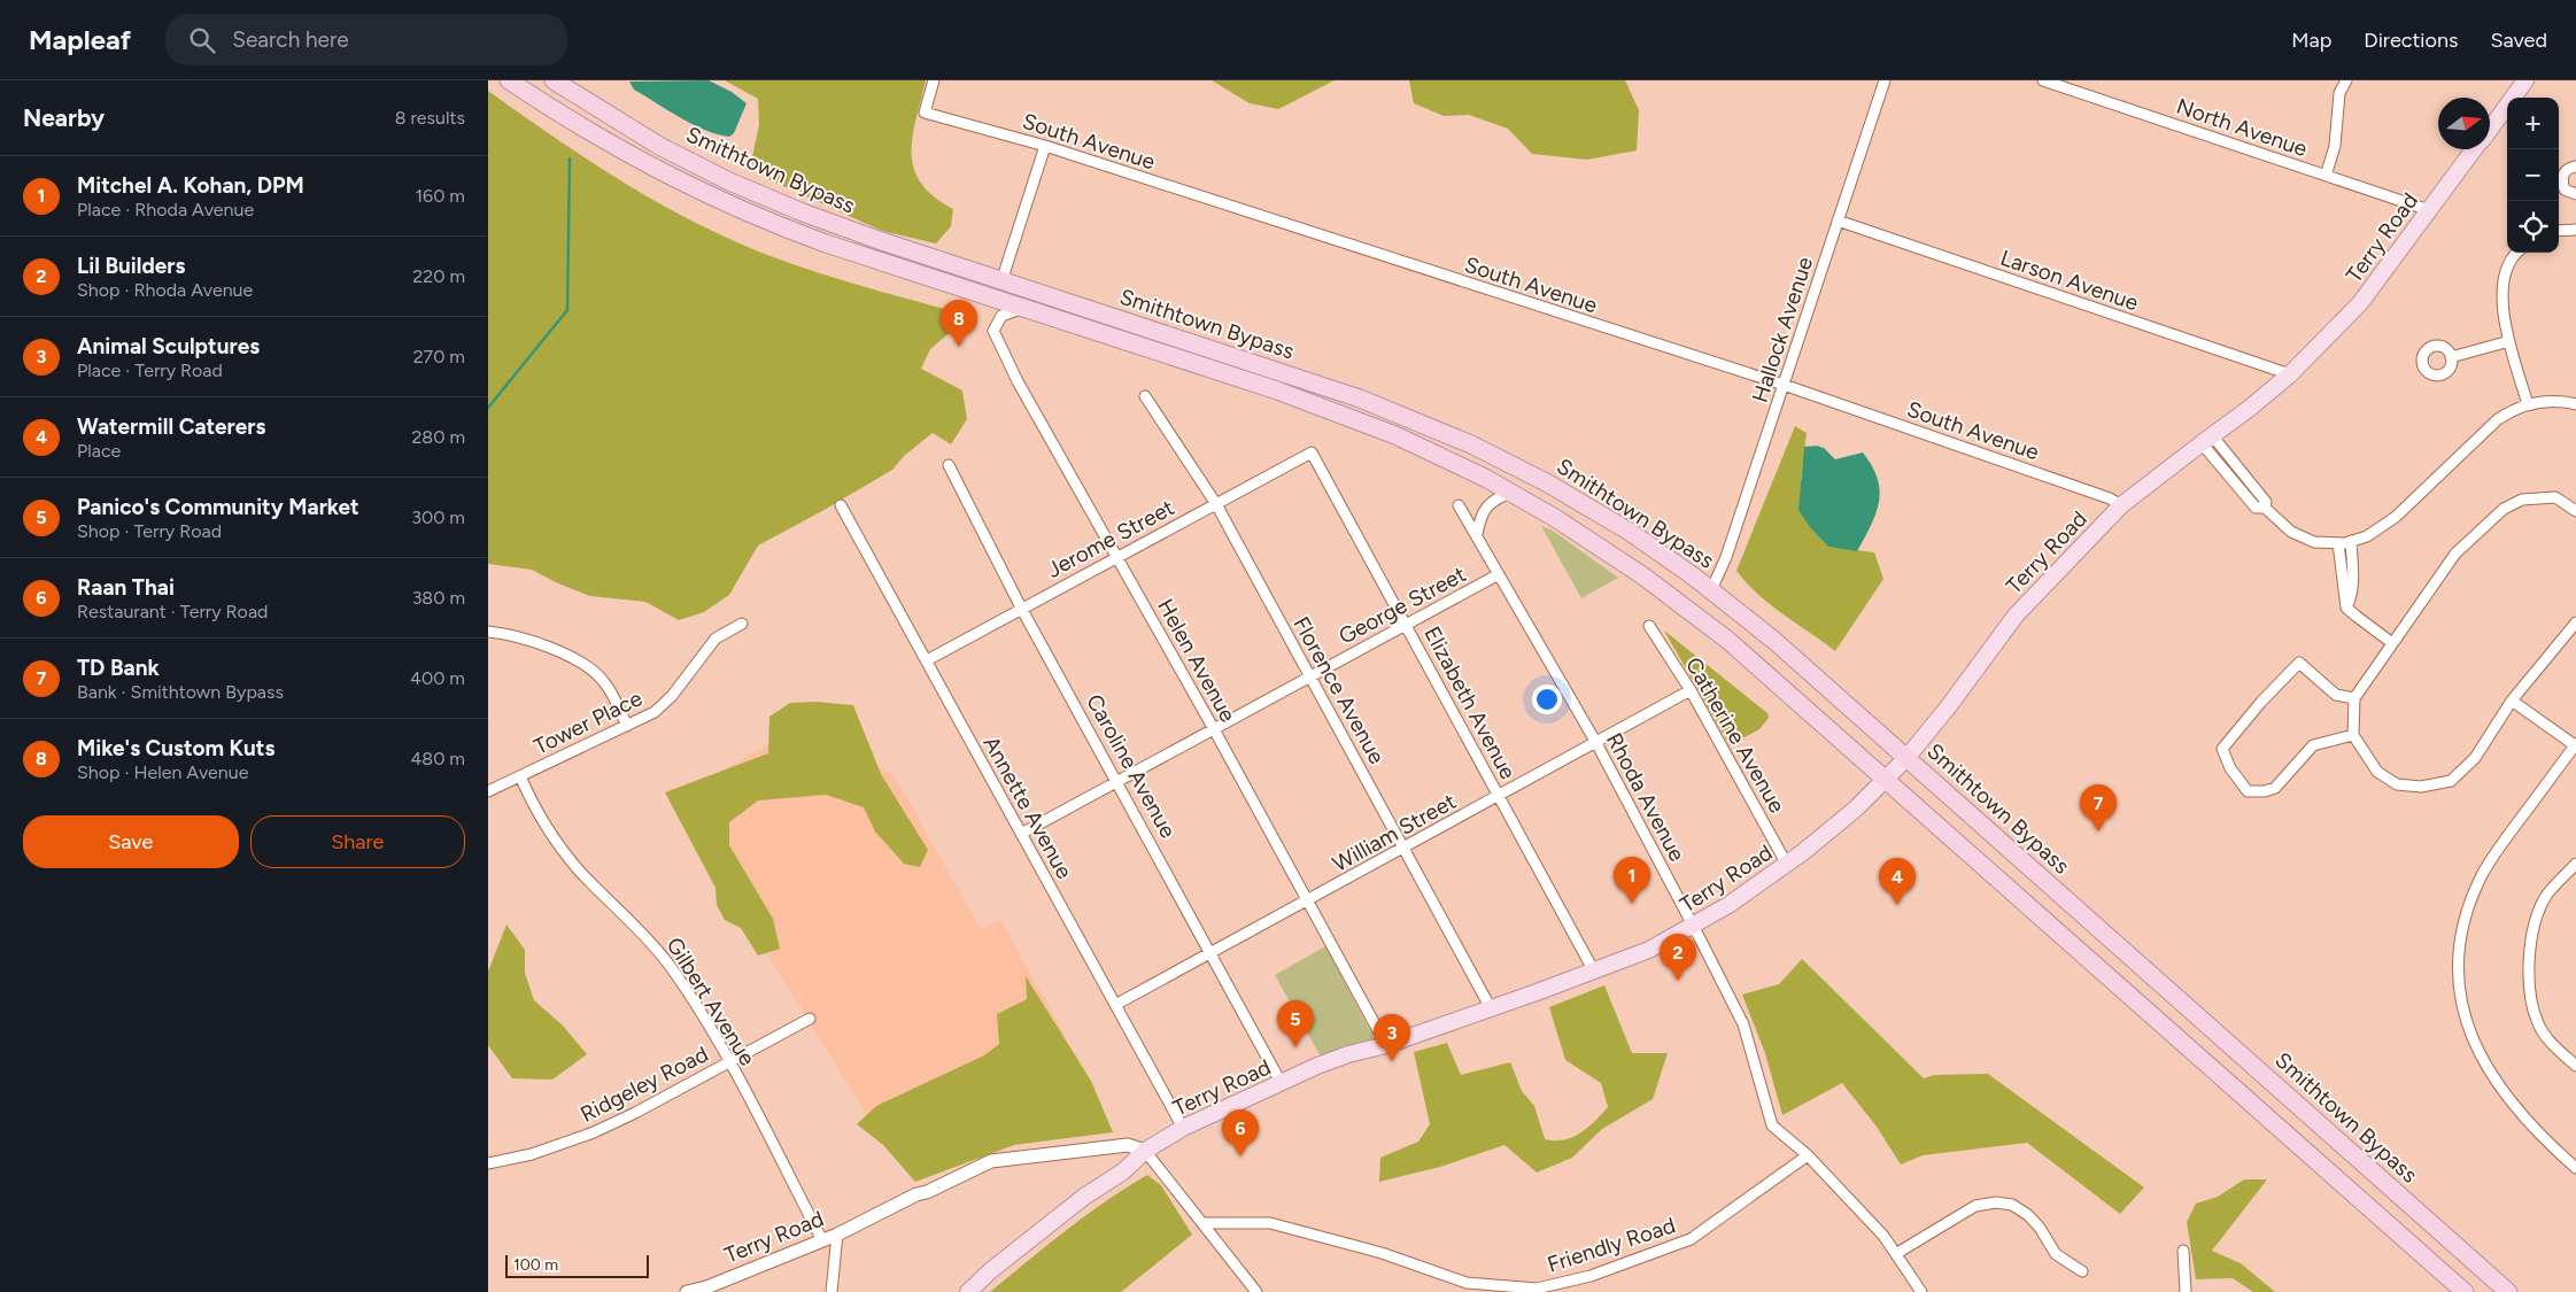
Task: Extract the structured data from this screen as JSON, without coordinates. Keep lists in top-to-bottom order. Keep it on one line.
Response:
{"streets":{"highway":["Smithtown Bypass"],"main road":["Terry Road"],"street":["North Avenue","South Avenue","Larson Avenue","Hallock Avenue","Jerome Street","George Street","Helen Avenue","Florence Avenue","Elizabeth Avenue","Tower Place","Catherine Avenue","Caroline Avenue","Rhoda Avenue","Annette Avenue","William Street","Gilbert Avenue","Ridgeley Road","Friendly Road"]},"crossings":[["North Avenue","Terry Road"],["South Avenue","Terry Road"],["South Avenue","Hallock Avenue"],["Smithtown Bypass","Terry Road"],["Smithtown Bypass","Hallock Avenue"],["Smithtown Bypass","Helen Avenue"],["Terry Road","Larson Avenue"],["Terry Road","Helen Avenue"],["Terry Road","Florence Avenue"],["Terry Road","Elizabeth Avenue"],["Terry Road","Catherine Avenue"],["Terry Road","Caroline Avenue"],["Terry Road","Rhoda Avenue"],["Terry Road","Annette Avenue"],["Terry Road","Gilbert Avenue"],["Larson Avenue","Hallock Avenue"],["Jerome Street","Helen Avenue"],["Jerome Street","Florence Avenue"],["Jerome Street","Elizabeth Avenue"],["Jerome Street","Caroline Avenue"],["Jerome Street","Annette Avenue"],["George Street","Helen Avenue"],["George Street","Florence Avenue"],["George Street","Elizabeth Avenue"],["George Street","Caroline Avenue"],["George Street","Rhoda Avenue"],["George Street","Annette Avenue"],["Helen Avenue","William Street"],["Florence Avenue","William Street"],["Elizabeth Avenue","William Street"],["Tower Place","Gilbert Avenue"],["Catherine Avenue","William Street"],["Caroline Avenue","William Street"],["Rhoda Avenue","William Street"],["Rhoda Avenue","Friendly Road"],["Annette Avenue","William Street"],["Gilbert Avenue","Ridgeley Road"]],"scale_bar":"100 m","north":"right","page":{"header":"Mapleaf","search":"Search here","nav":["Map","Directions","Saved"],"heading":["Nearby","8 results"],"map_buttons":["+","−"],"list":[{"mark":"1","name":"Mitchel A. Kohan, DPM","note":"Place · Rhoda Avenue","value":"160 m"},{"mark":"2","name":"Lil Builders","note":"Shop · Rhoda Avenue","value":"220 m"},{"mark":"3","name":"Animal Sculptures","note":"Place · Terry Road","value":"270 m"},{"mark":"4","name":"Watermill Caterers","note":"Place","value":"280 m"},{"mark":"5","name":"Panico's Community Market","note":"Shop · Terry Road","value":"300 m"},{"mark":"6","name":"Raan Thai","note":"Restaurant · Terry Road","value":"380 m"},{"mark":"7","name":"TD Bank","note":"Bank · Smithtown Bypass","value":"400 m"},{"mark":"8","name":"Mike's Custom Kuts","note":"Shop · Helen Avenue","value":"480 m"}],"pins":["8","7","1","4","2","5","3","6"],"buttons":["Save","Share"],"scale":"100 m"}}
